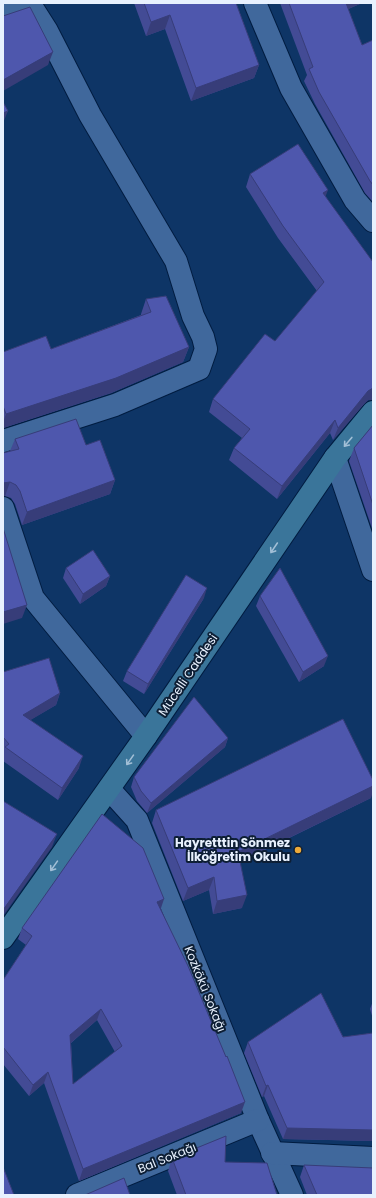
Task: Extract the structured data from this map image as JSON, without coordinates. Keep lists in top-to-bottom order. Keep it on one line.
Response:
{"streets":{"main road":["Mücelli Caddesi"],"street":["Kozkökü Sokağı","Bal Sokağı"]},"crossings":[["Mücelli Caddesi","Kozkökü Sokağı"],["Kozkökü Sokağı","Bal Sokağı"]],"one_way":["Mücelli Caddesi"],"places":["Hayretttin Sönmez İlköğretim Okulu"]}
